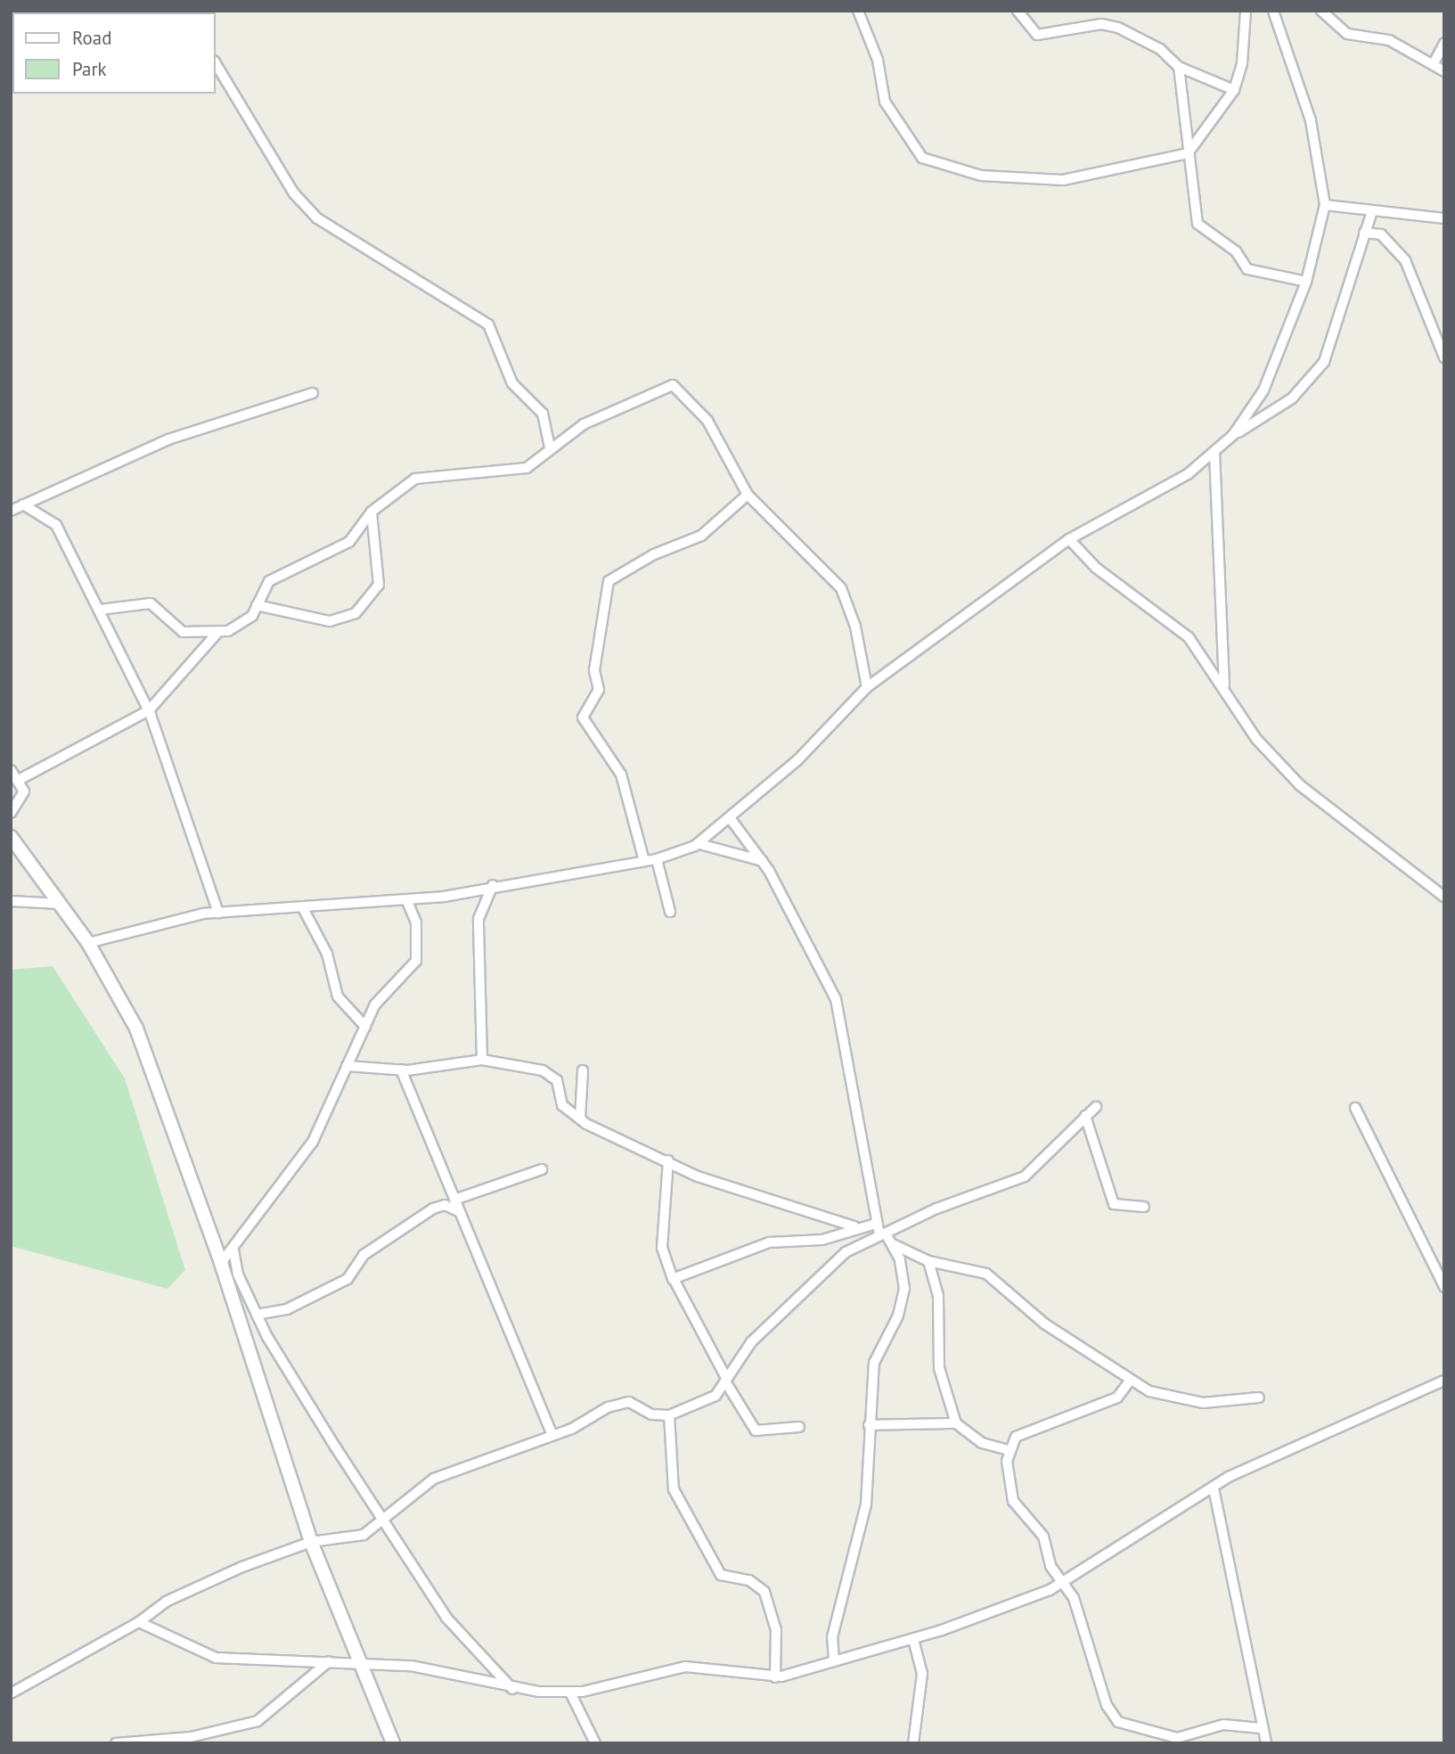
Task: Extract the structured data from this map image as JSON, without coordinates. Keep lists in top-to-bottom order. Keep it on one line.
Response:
{"legend":["Road","Park"]}
